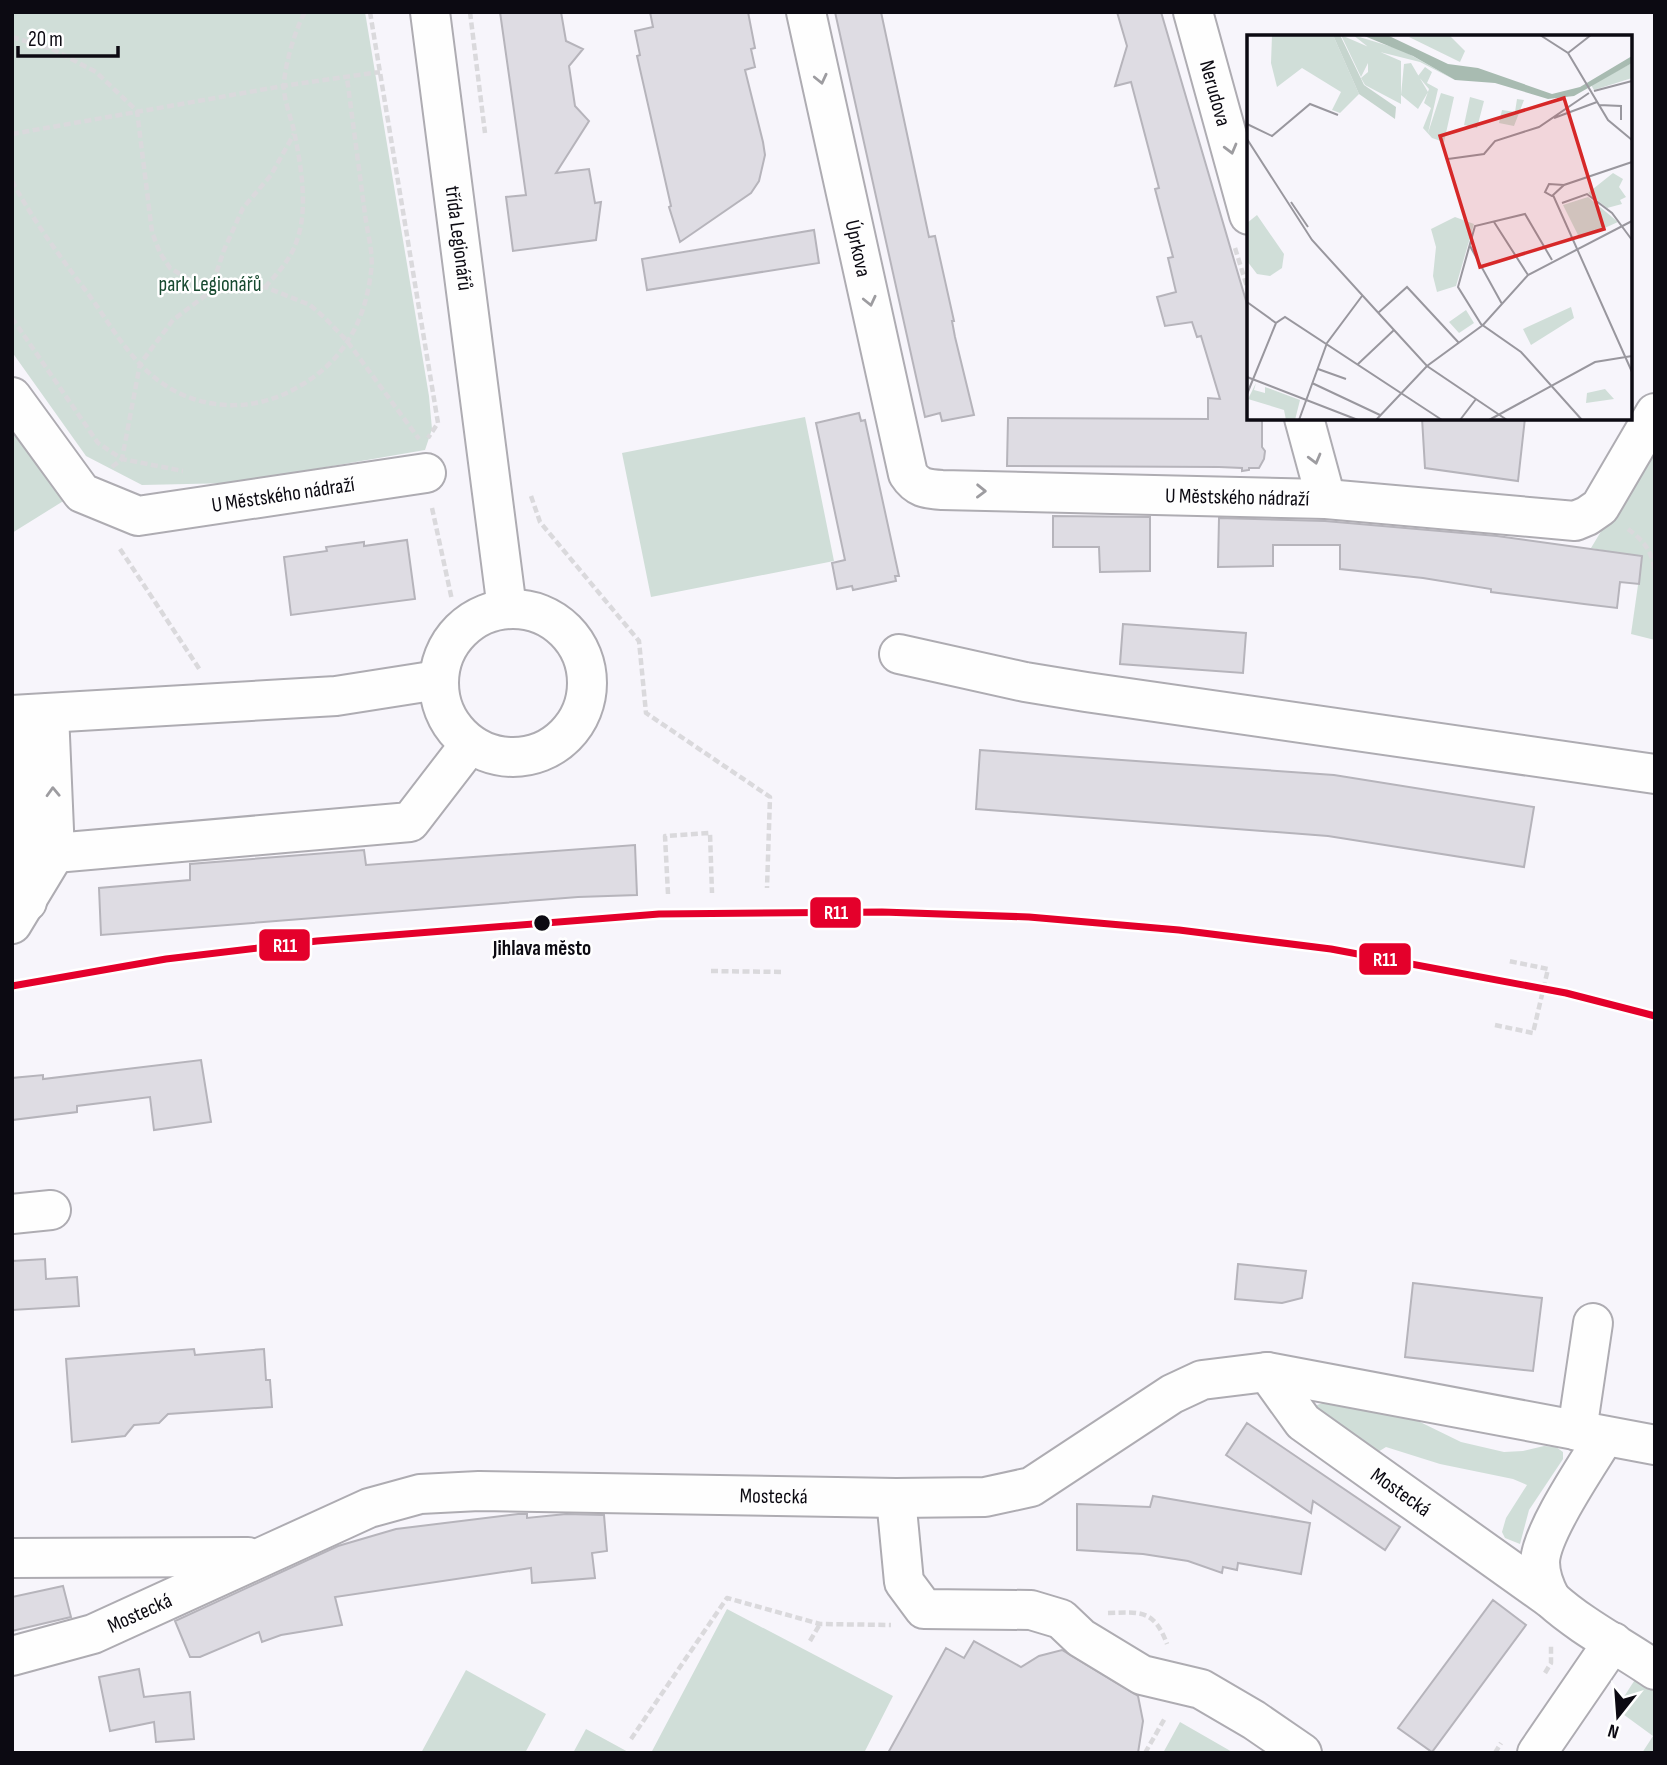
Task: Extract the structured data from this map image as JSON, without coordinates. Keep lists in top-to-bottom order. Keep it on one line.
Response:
{"streets":{"street":["Nerudova","třída Legionářů","Úprkova","U Městského nádraží","Mostecká"]},"crossings":[["Úprkova","U Městského nádraží"]],"one_way":["Nerudova","Úprkova"],"parks":["park Legionářů"],"places":["Jihlava město"],"lines":["transit line R11"],"scale_bar":"20 m","north":"bottom"}
